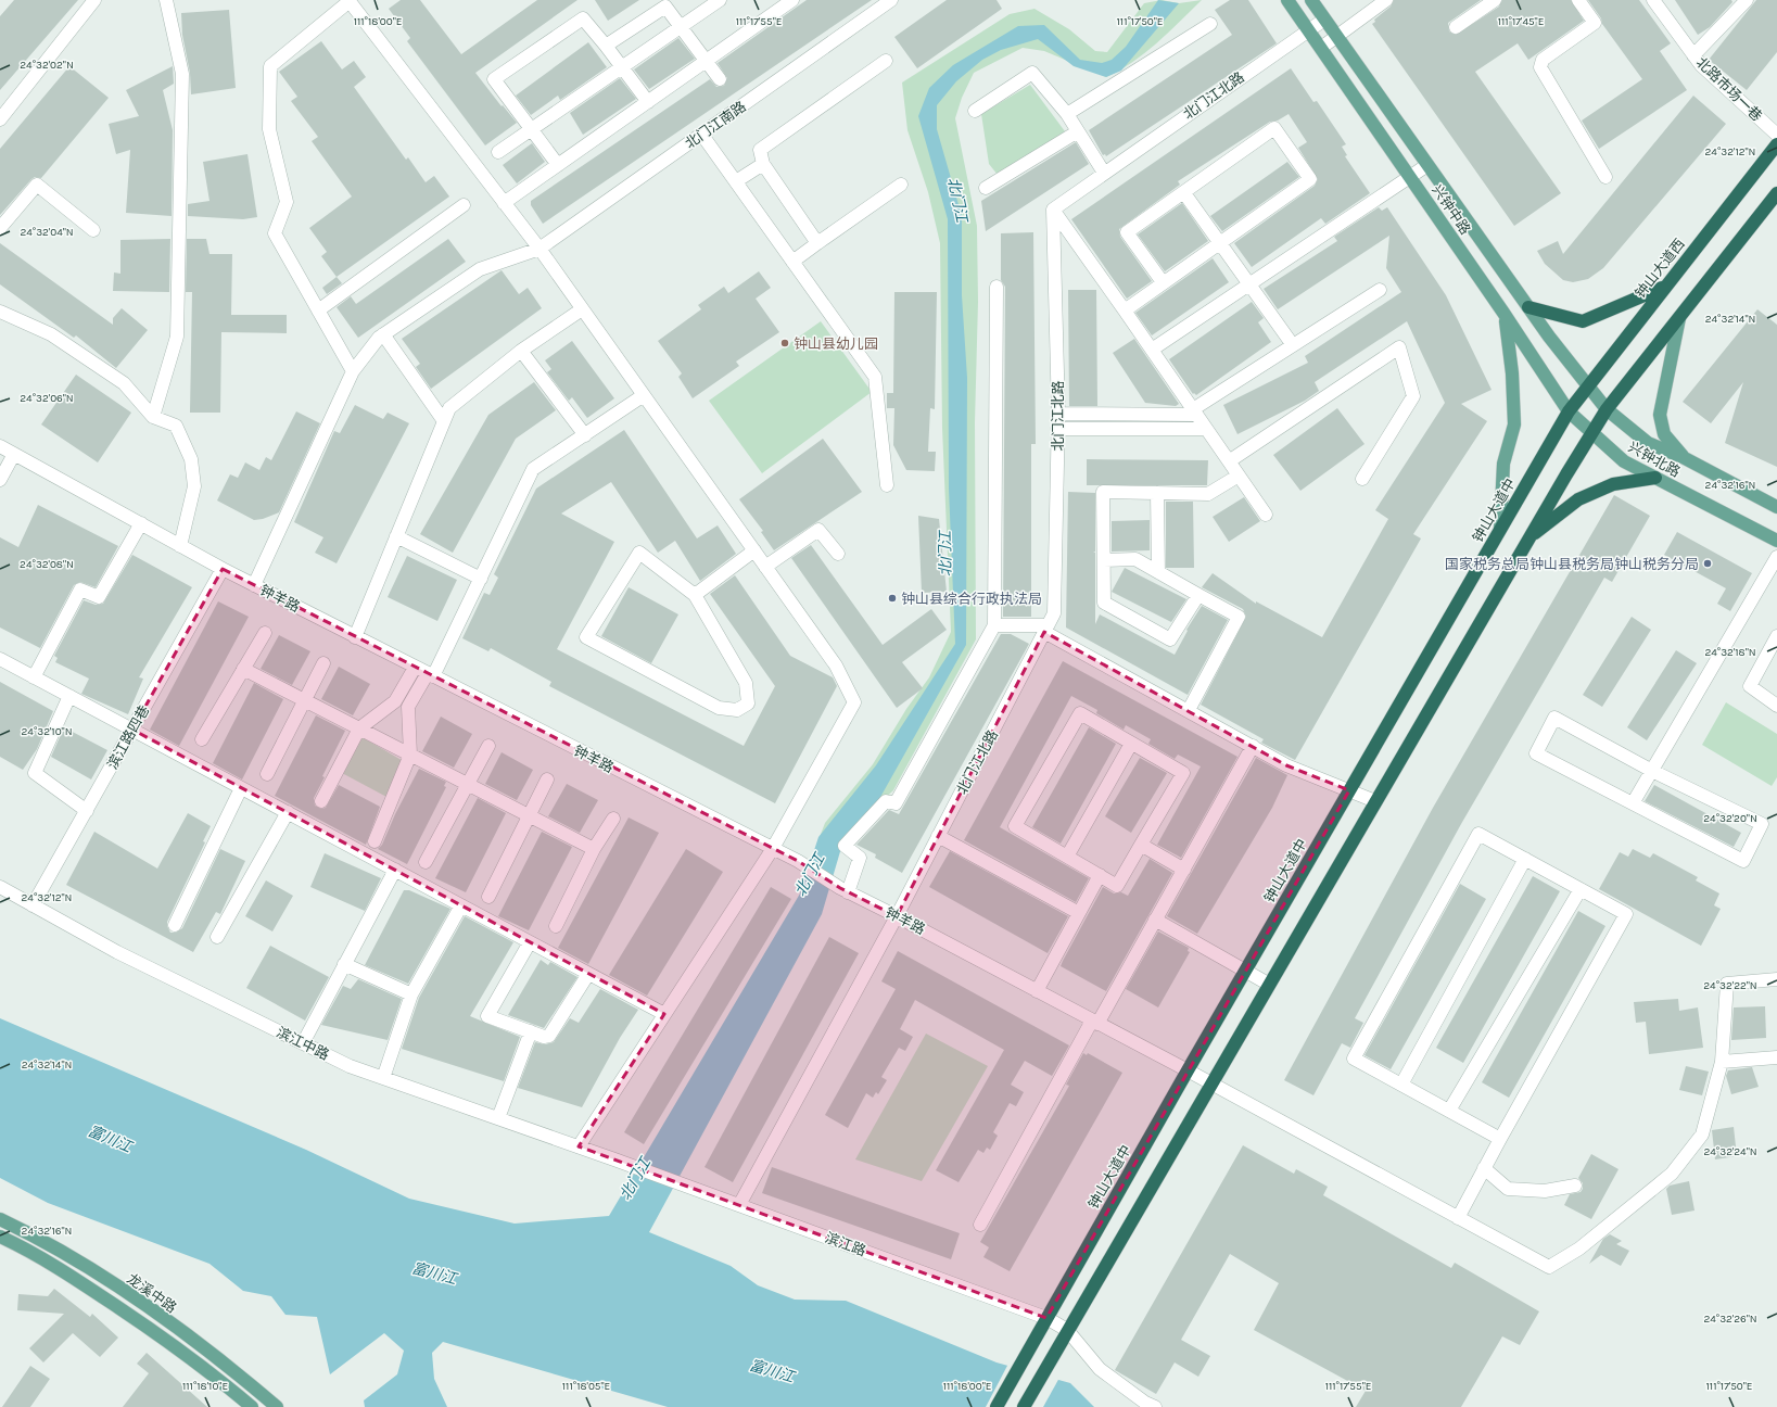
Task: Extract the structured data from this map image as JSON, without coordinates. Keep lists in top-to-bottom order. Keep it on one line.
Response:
{"streets":{"highway":["钟山大道西","钟山大道中"],"main road":["兴钟中路","兴钟北路","龙溪中路"],"street":["北路市场一巷","北门江北路","北门江南路","钟羊路","滨江路四巷","滨江中路","滨江路"]},"crossings":[["北门江北路","兴钟中路"],["北门江北路","钟羊路"],["北门江北路","滨江路"],["北门江南路","钟羊路"],["兴钟中路","钟山大道西"],["兴钟中路","兴钟北路"],["兴钟中路","钟山大道中"],["钟山大道西","钟山大道中"],["钟山大道中","钟羊路"],["钟山大道中","滨江路"],["钟羊路","滨江路四巷"],["滨江路四巷","滨江中路"],["滨江中路","滨江路"]],"water":["北门江","富川江"],"places":["钟山县幼儿园","国家税务总局钟山县税务局钟山税务分局","钟山县综合行政执法局"],"coordinates":["111°18'00\"E","111°17'55\"E","111°17'50\"E","111°17'45\"E","24°32'02\"N","24°32'12\"N","24°32'04\"N","24°32'14\"N","24°32'06\"N","24°32'16\"N","24°32'08\"N","24°32'18\"N","24°32'10\"N","24°32'20\"N","24°32'22\"N","24°32'24\"N","24°32'26\"N","111°18'10\"E","111°18'05\"E"]}
